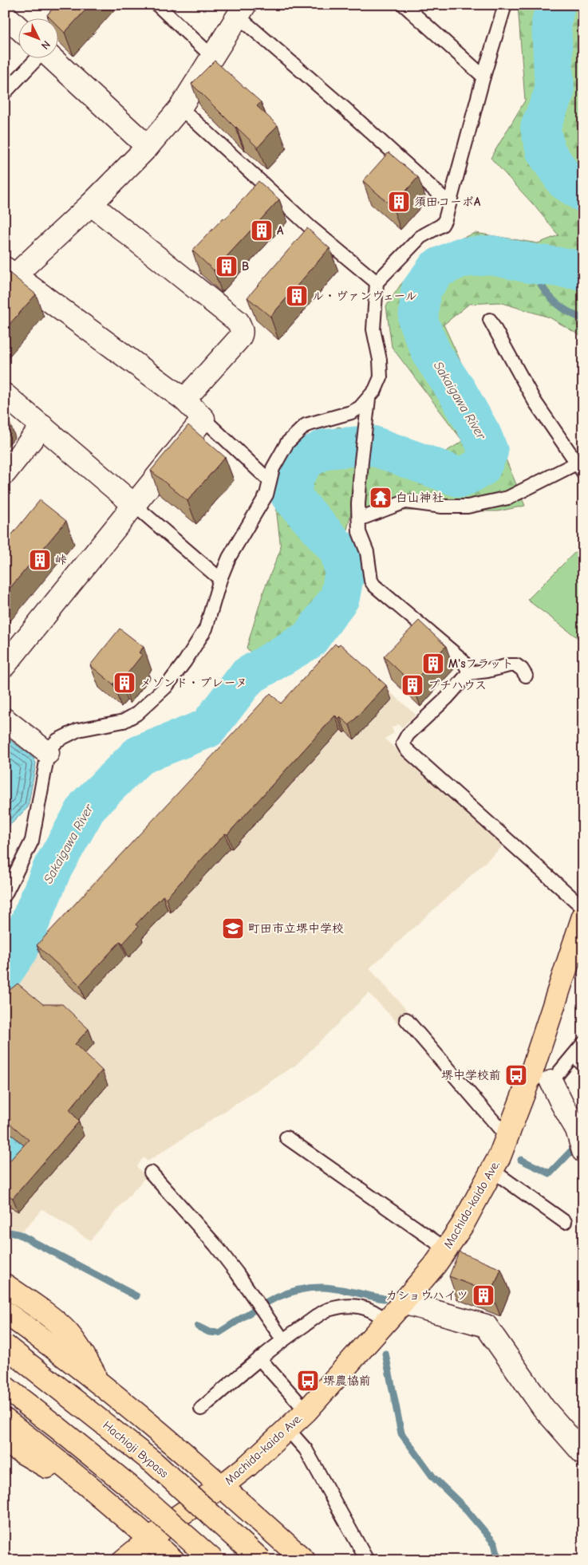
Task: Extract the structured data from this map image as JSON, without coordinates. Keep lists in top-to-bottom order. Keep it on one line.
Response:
{"streets":{"main road":["Machida-kaido Ave.","Hachioji Bypass"]},"water":["Sakaigawa River"],"places":{"building":["須田コーポA","A","B","ル・ヴァンヴェール","峠","M'sフラット","メゾンド・プレーヌ","プチハウス","カショウハイツ"],"temple":["白山神社"],"school or university":["町田市立堺中学校"],"bus stop":["堺中学校前","堺農協前"]},"north":"bottom right"}
